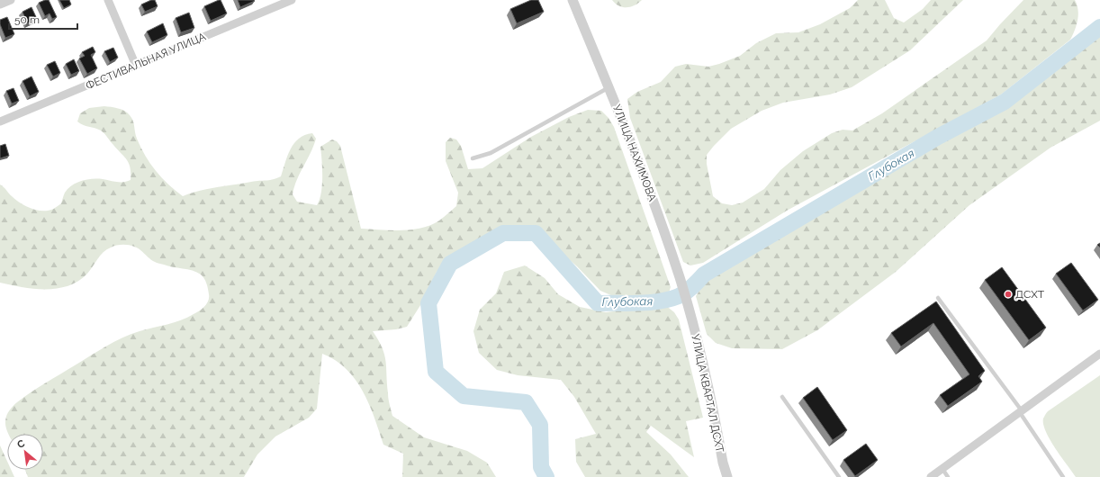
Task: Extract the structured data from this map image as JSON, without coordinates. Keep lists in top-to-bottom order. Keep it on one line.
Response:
{"streets":{"street":["ФЕСТИВАЛЬНАЯ УЛИЦА","УЛИЦА НАХИМОВА","УЛИЦА КВАРТАЛ ДСХТ"]},"crossings":[["УЛИЦА НАХИМОВА","УЛИЦА КВАРТАЛ ДСХТ"]],"water":["Глубокая"],"places":["ДСХТ"],"scale_bar":"50 m","north":"top left"}
